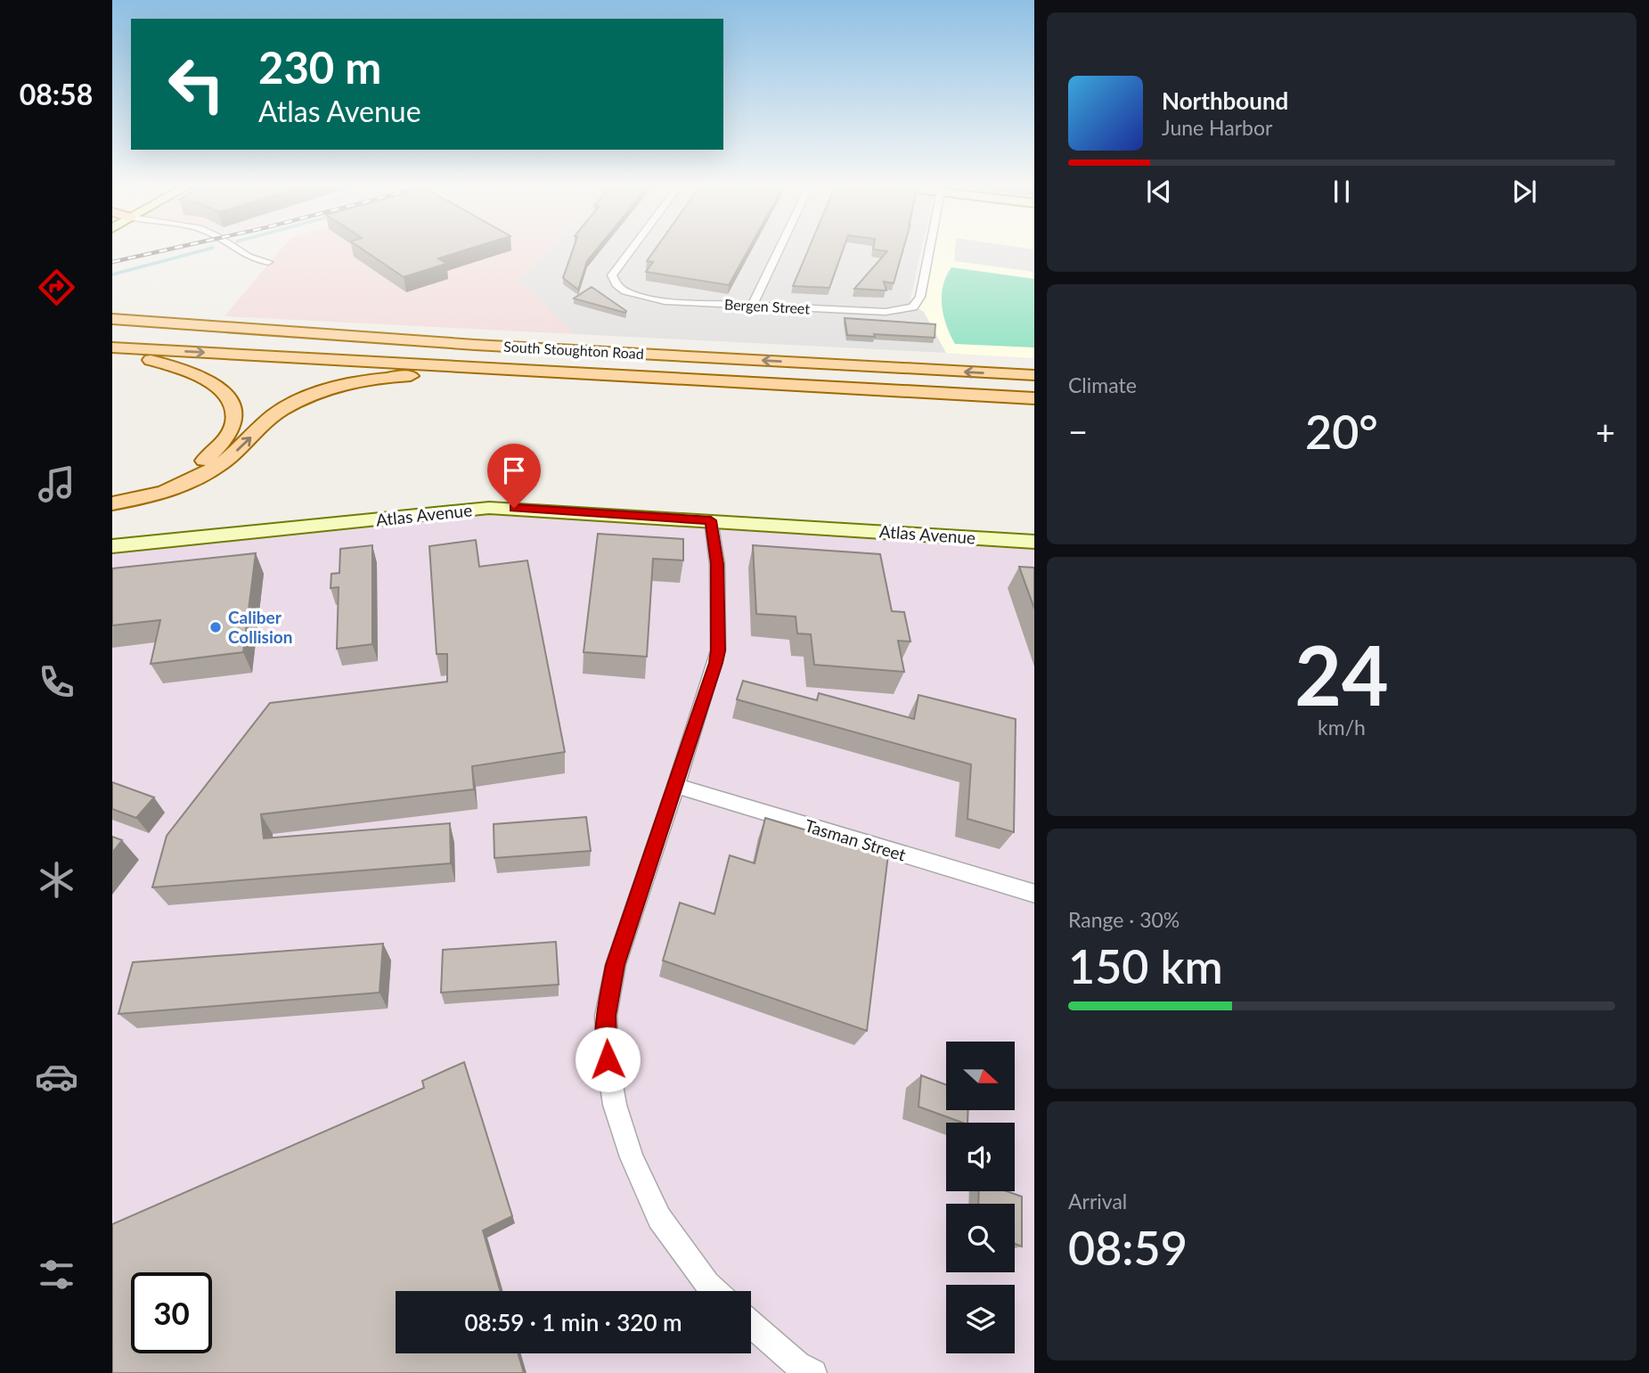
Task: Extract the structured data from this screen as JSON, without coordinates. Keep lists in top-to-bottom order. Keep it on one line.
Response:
{"streets":{"main road":["South Stoughton Road"],"street":["Bergen Street","Atlas Avenue","Tasman Street"]},"places":["Caliber Collision"],"north":"right","page":{"tabs":"08:58","turn":["230 m","Atlas Avenue"],"song":["Northbound","June Harbor"],"tile":["Climate",["24","km/h"],["Range · 30%","150 km"],["Arrival","08:59"]],"heat":["−","20°","+"],"limit":"30","trip":"08:59 · 1 min · 320 m"}}
